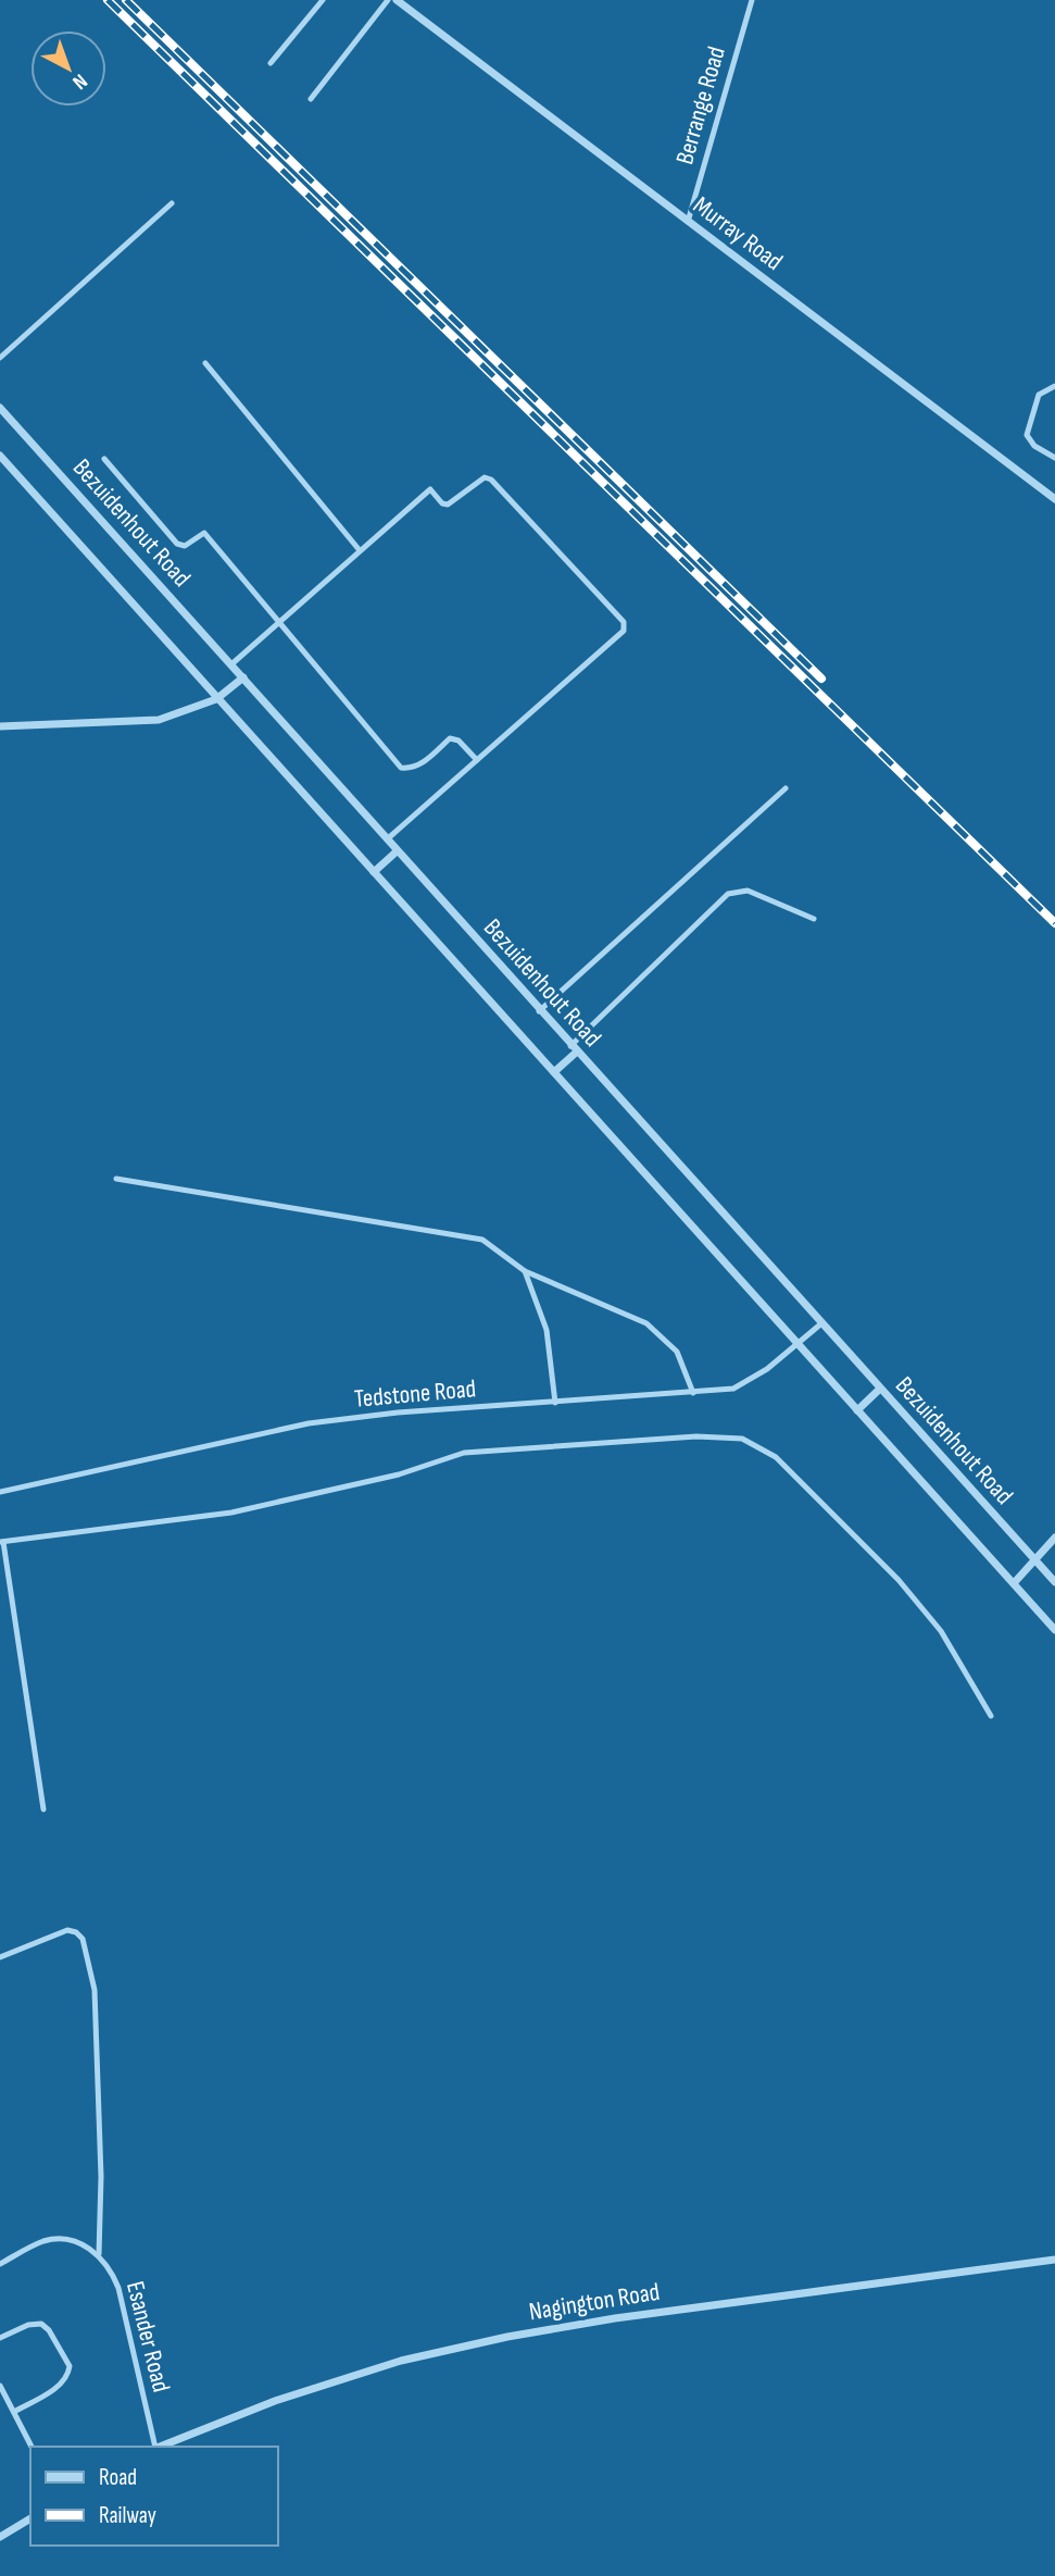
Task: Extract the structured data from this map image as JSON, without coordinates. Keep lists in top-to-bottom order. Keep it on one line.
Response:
{"streets":{"street":["Murray Road","Bezuidenhout Road","Nagington Road"],"lane":["Berrange Road","Tedstone Road","Esander Road"]},"crossings":[["Berrange Road","Murray Road"],["Bezuidenhout Road","Tedstone Road"]],"legend":["Road","Railway"],"north":"bottom right"}
